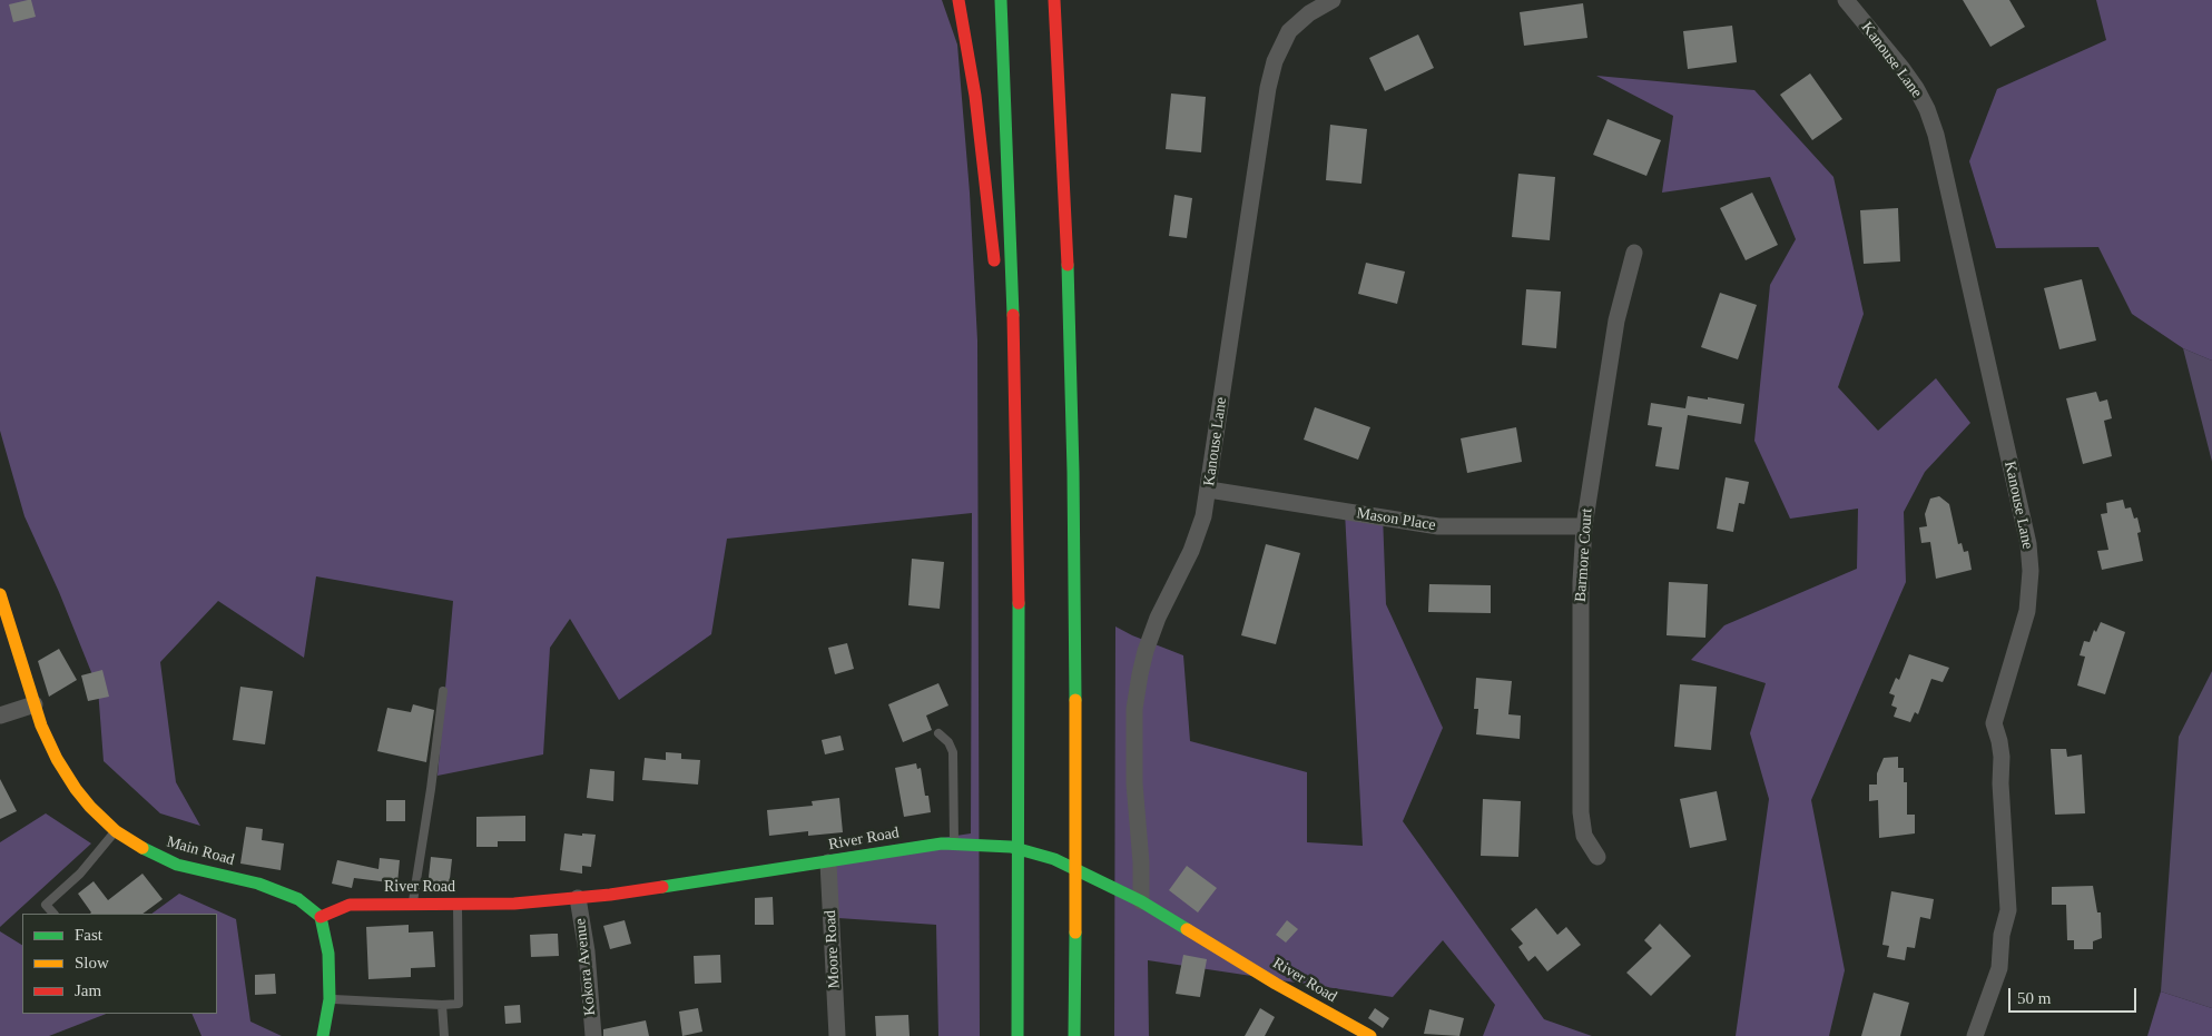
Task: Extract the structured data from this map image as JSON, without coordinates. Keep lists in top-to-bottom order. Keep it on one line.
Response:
{"streets":{"main road":["River Road","Main Road"],"street":["Kanouse Lane","Mason Place","Barmore Court","Moore Road","Kokora Avenue"]},"crossings":[["Kanouse Lane","Mason Place"],["Kanouse Lane","River Road"],["Mason Place","Barmore Court"],["River Road","Main Road"],["River Road","Moore Road"],["River Road","Kokora Avenue"]],"legend":["Fast","Slow","Jam"],"scale_bar":"50 m"}
